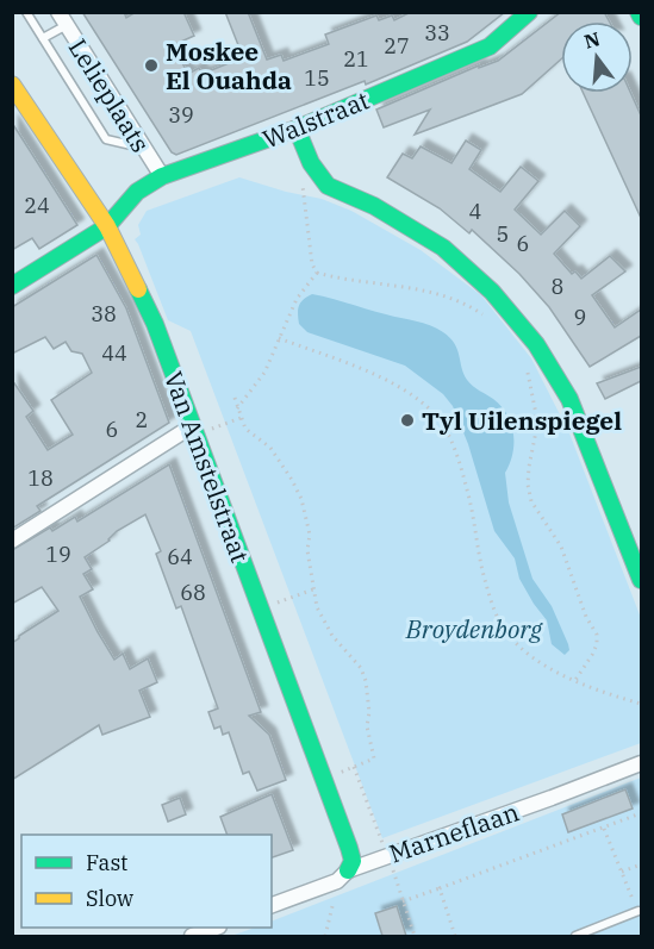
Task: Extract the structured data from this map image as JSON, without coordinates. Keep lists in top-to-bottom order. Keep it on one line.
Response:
{"streets":{"street":["Lelieplaats","Walstraat","Van Amstelstraat","Marneflaan"]},"crossings":[["Lelieplaats","Walstraat"],["Walstraat","Van Amstelstraat"],["Van Amstelstraat","Marneflaan"]],"parks":["Broydenborg"],"places":["Moskee El Ouahda","Tyl Uilenspiegel"],"house_numbers":["33","27","21","15","39","24","4","5","6","8","38","9","44","2","6","18","19","64","68"],"legend":["Fast","Slow"],"north":"top"}
